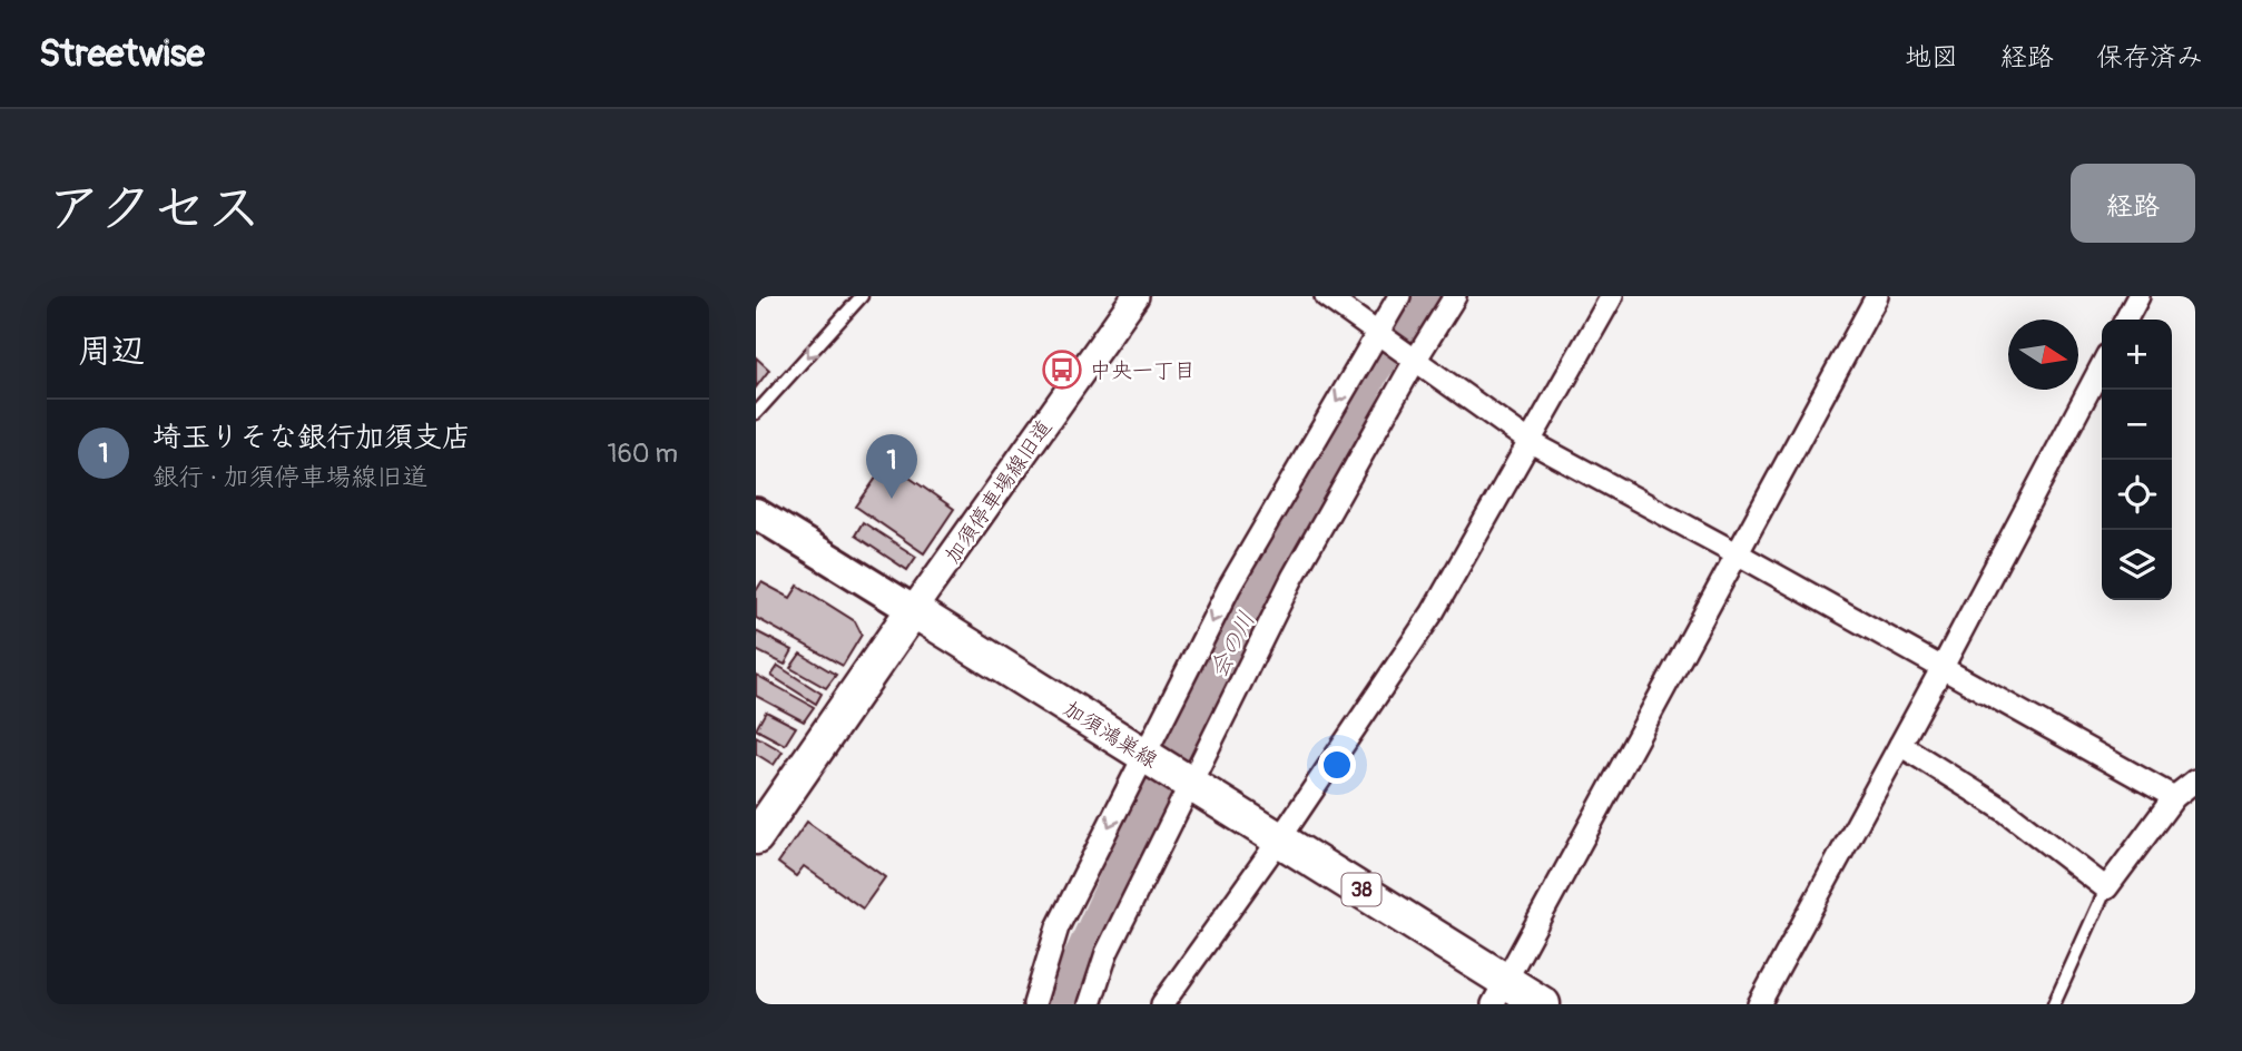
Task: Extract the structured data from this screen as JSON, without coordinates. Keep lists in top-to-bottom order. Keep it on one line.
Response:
{"streets":{"main road":["加須鴻巣線","38"],"street":["加須停車場線旧道"]},"crossings":[["加須停車場線旧道","加須鴻巣線"]],"water":["会の川"],"places":{"bus stop":["中央一丁目"]},"north":"right","page":{"header":"Streetwise","nav":["地図","経路","保存済み"],"title":"アクセス","buttons":"経路","heading":"周辺","map_buttons":["+","−"],"list":[{"mark":"1","name":"埼玉りそな銀行加須支店","note":"銀行 · 加須停車場線旧道","value":"160 m"}],"pins":"1"}}
